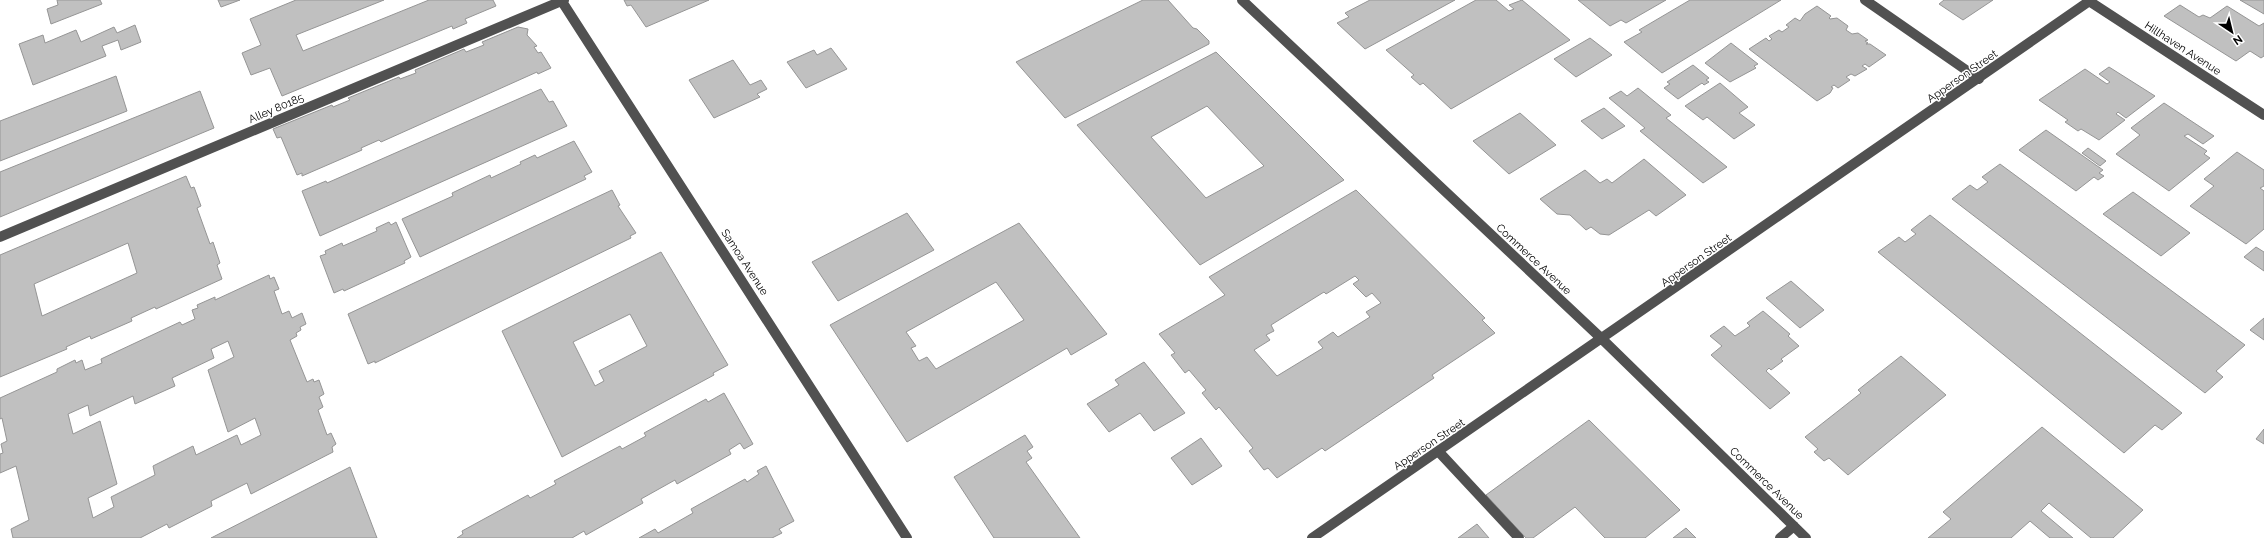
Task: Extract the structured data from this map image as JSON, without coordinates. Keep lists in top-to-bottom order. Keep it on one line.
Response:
{"streets":{"street":["Hillhaven Avenue","Apperson Street","Alley 80185","Commerce Avenue","Samoa Avenue"]},"crossings":[["Hillhaven Avenue","Apperson Street"],["Apperson Street","Commerce Avenue"],["Alley 80185","Samoa Avenue"]],"north":"bottom right"}
